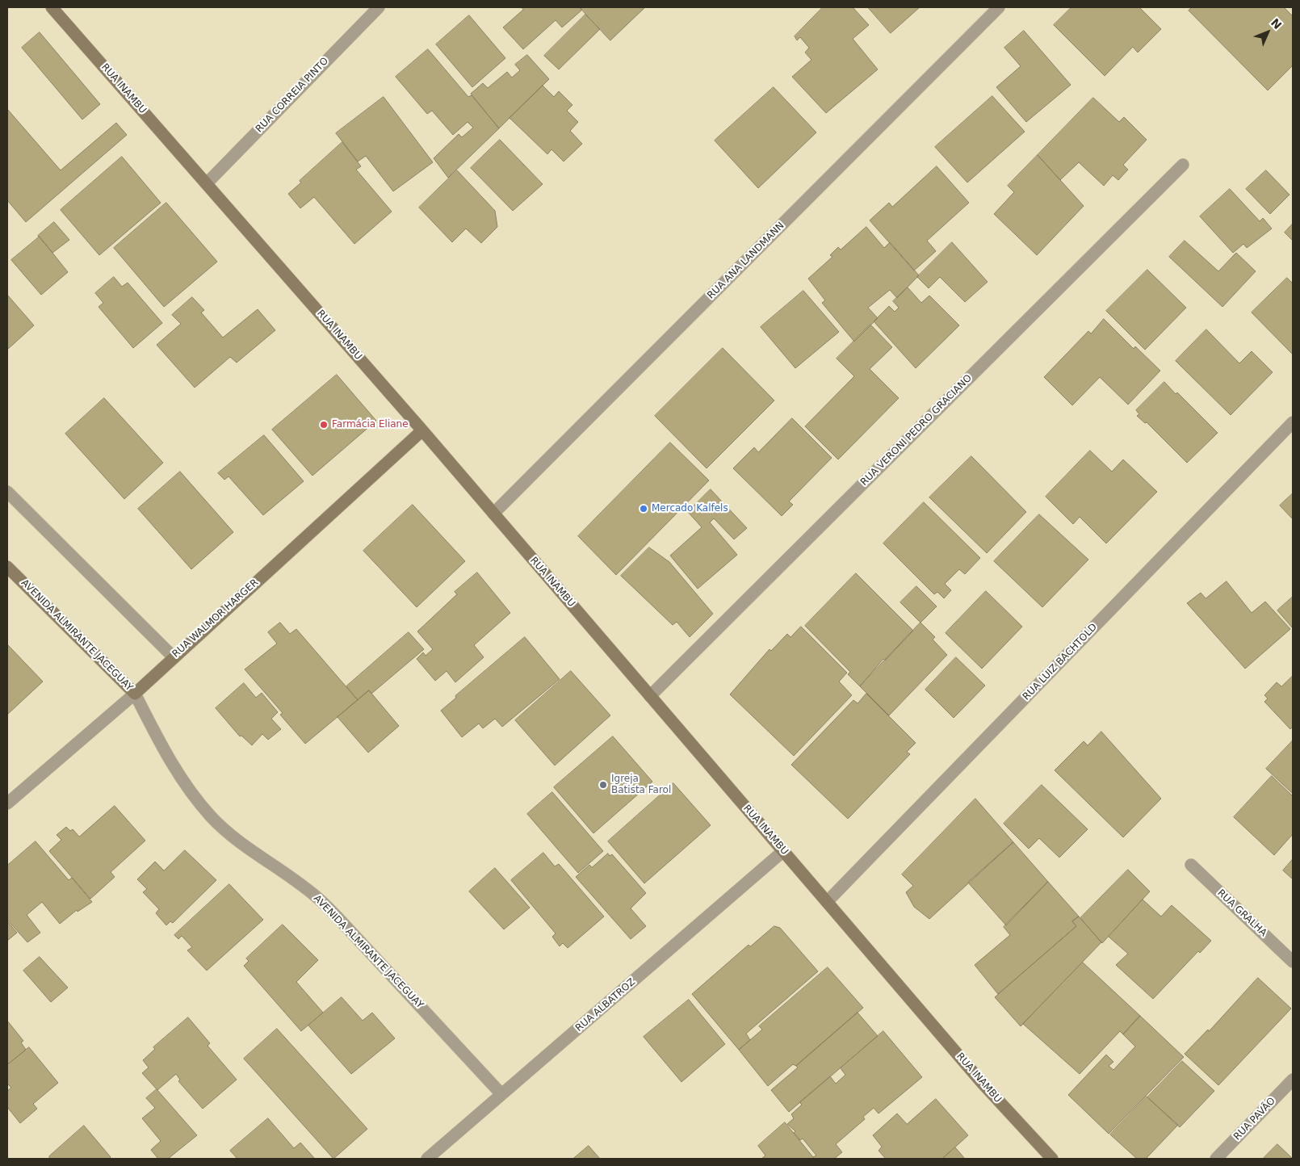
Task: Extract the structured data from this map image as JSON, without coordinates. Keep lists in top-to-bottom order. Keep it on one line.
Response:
{"streets":{"main road":["RUA INAMBU","RUA WALMOR HARGER","AVENIDA ALMIRANTE JACEGUAY"],"street":["RUA CORREIA PINTO","RUA ANA LANDMANN","RUA VERONI PEDRO GRACIANO","RUA LUIZ BACHTOLD","RUA GRALHA","RUA ALBATROZ","RUA PAVÃO"]},"crossings":[["RUA INAMBU","RUA CORREIA PINTO"],["RUA INAMBU","RUA ANA LANDMANN"],["RUA INAMBU","RUA VERONI PEDRO GRACIANO"],["RUA INAMBU","RUA WALMOR HARGER"],["RUA INAMBU","RUA LUIZ BACHTOLD"],["RUA INAMBU","RUA ALBATROZ"],["RUA WALMOR HARGER","AVENIDA ALMIRANTE JACEGUAY"],["AVENIDA ALMIRANTE JACEGUAY","RUA ALBATROZ"]],"places":["Farmácia Eliane","Mercado Kalfels","Igreja Batista Farol"],"north":"top right"}
